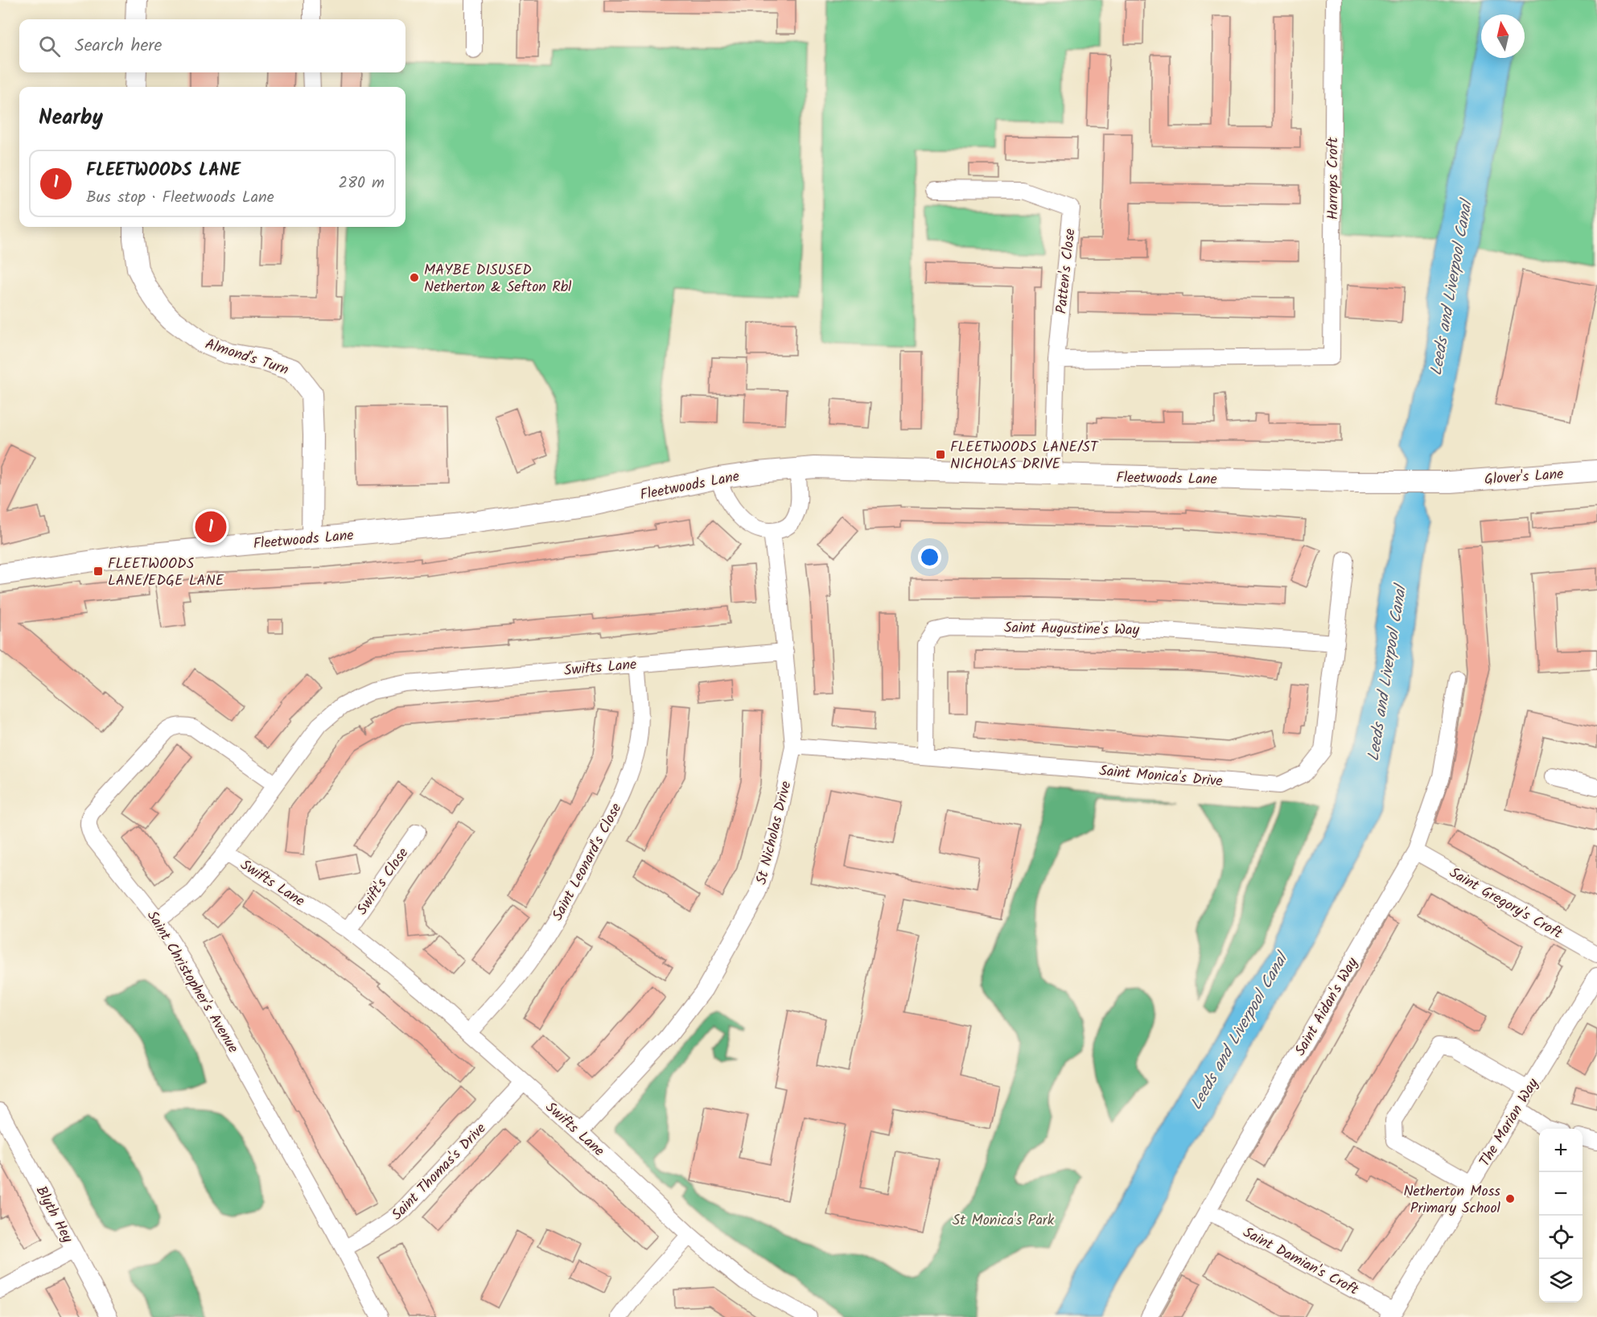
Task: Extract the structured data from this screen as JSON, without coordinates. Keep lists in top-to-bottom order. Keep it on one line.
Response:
{"streets":{"street":["Harrops Croft","Patten's Close","Almond's Turn","Glover's Lane","Fleetwoods Lane","Saint Augustine's Way","Swifts Lane","Saint Monica's Drive","St Nicholas Drive","Saint Leonard's Close","Swift's Close","Saint Gregory's Croft","Saint Christopher's Avenue","Saint Aidan's Way","The Marian Way","Saint Thomas's Drive","Blyth Hey","Saint Damian's Croft"]},"crossings":[["Harrops Croft","Patten's Close"],["Patten's Close","Fleetwoods Lane"],["Almond's Turn","Fleetwoods Lane"],["Glover's Lane","Fleetwoods Lane"],["Saint Augustine's Way","Saint Monica's Drive"],["Swifts Lane","St Nicholas Drive"],["Swifts Lane","Saint Leonard's Close"],["Swifts Lane","Swift's Close"],["Swifts Lane","Saint Christopher's Avenue"],["Swifts Lane","Saint Thomas's Drive"],["Saint Monica's Drive","St Nicholas Drive"],["Saint Gregory's Croft","Saint Aidan's Way"],["Saint Christopher's Avenue","Saint Thomas's Drive"],["Saint Aidan's Way","Saint Damian's Croft"],["The Marian Way","Saint Damian's Croft"]],"water":["Leeds and Liverpool Canal"],"parks":["St Monica's Park"],"places":{"other":["MAYBE DISUSED Netherton & Sefton Rbl","Netherton Moss Primary School"],"transit":["FLEETWOODS LANE/ST NICHOLAS DRIVE","FLEETWOODS LANE/EDGE LANE"]},"north":"top","page":{"search":"Search here","heading":"Nearby","list":[{"mark":"1","name":"FLEETWOODS LANE","note":"Bus stop · Fleetwoods Lane","value":"280 m"}],"pins":"1","map_buttons":["+","−"]}}
